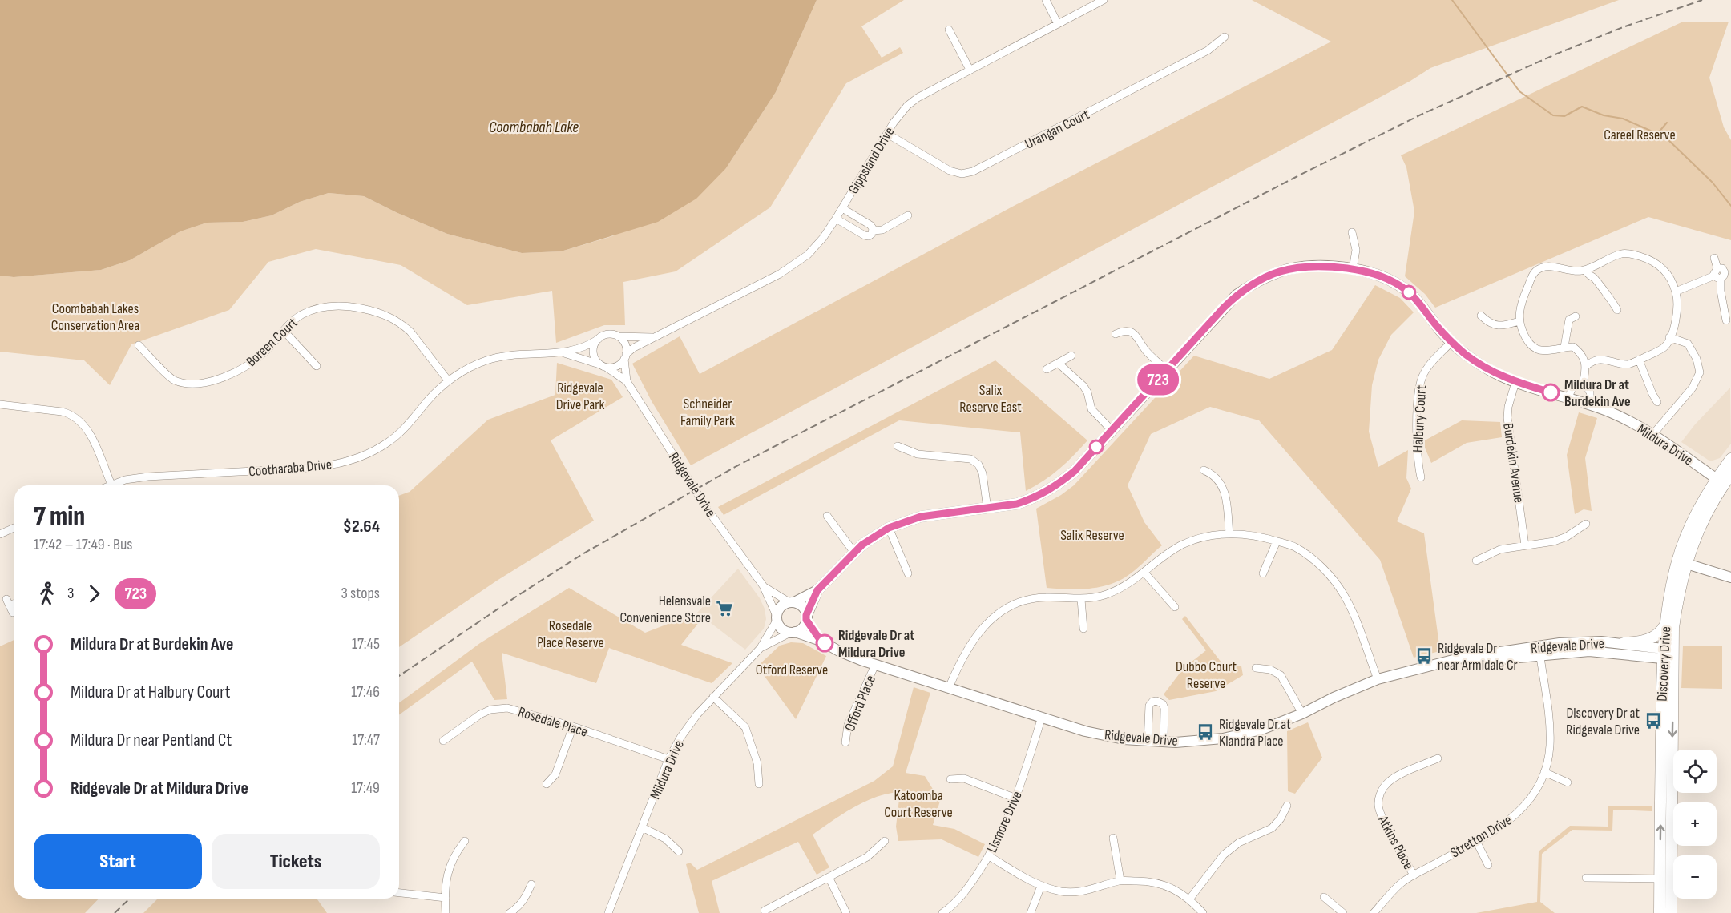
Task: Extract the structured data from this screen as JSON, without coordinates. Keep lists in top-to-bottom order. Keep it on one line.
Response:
{"streets":{"main road":["Discovery Drive"],"street":["Urangan Court","Gippsland Drive","Boreen Court","Halbury Court","Mildura Drive","Burdekin Avenue","Cootharaba Drive","Ridgevale Drive","Offord Place","Rosedale Place","Lismore Drive","Stretton Drive","Atkins Place"]},"crossings":[["Urangan Court","Gippsland Drive"],["Gippsland Drive","Cootharaba Drive"],["Gippsland Drive","Ridgevale Drive"],["Boreen Court","Cootharaba Drive"],["Halbury Court","Mildura Drive"],["Mildura Drive","Burdekin Avenue"],["Mildura Drive","Ridgevale Drive"],["Mildura Drive","Discovery Drive"],["Mildura Drive","Rosedale Place"],["Cootharaba Drive","Ridgevale Drive"],["Ridgevale Drive","Discovery Drive"],["Ridgevale Drive","Offord Place"],["Ridgevale Drive","Lismore Drive"],["Ridgevale Drive","Stretton Drive"],["Stretton Drive","Atkins Place"]],"water":["Coombabah Lake"],"parks":["Careel Reserve","Coombabah Lakes Conservation Area","Ridgevale Drive Park","Salix Reserve East","Schneider Family Park","Salix Reserve","Rosedale Place Reserve","Dubbo Court Reserve","Otford Reserve","Katoomba Court Reserve"],"places":{"other":["Mildura Dr at Burdekin Ave","Ridgevale Dr at Mildura Drive"],"supermarket":["Helensvale Convenience Store"],"bus stop":["Ridgevale Dr near Armidale Cr","Discovery Dr at Ridgevale Drive","Ridgevale Dr at Kiandra Place"]},"lines":["bus line 723"],"page":{"on_map":"723","heading":["7 min","17:42 – 17:49 · Bus","$2.64"],"legs":["3","723","3 stops"],"list":[{"name":"Mildura Dr at Burdekin Ave","value":"17:45"},{"name":"Mildura Dr at Halbury Court","value":"17:46"},{"name":"Mildura Dr near Pentland Ct","value":"17:47"},{"name":"Ridgevale Dr at Mildura Drive","value":"17:49"}],"map_buttons":["+","−"],"buttons":["Start","Tickets"]}}
